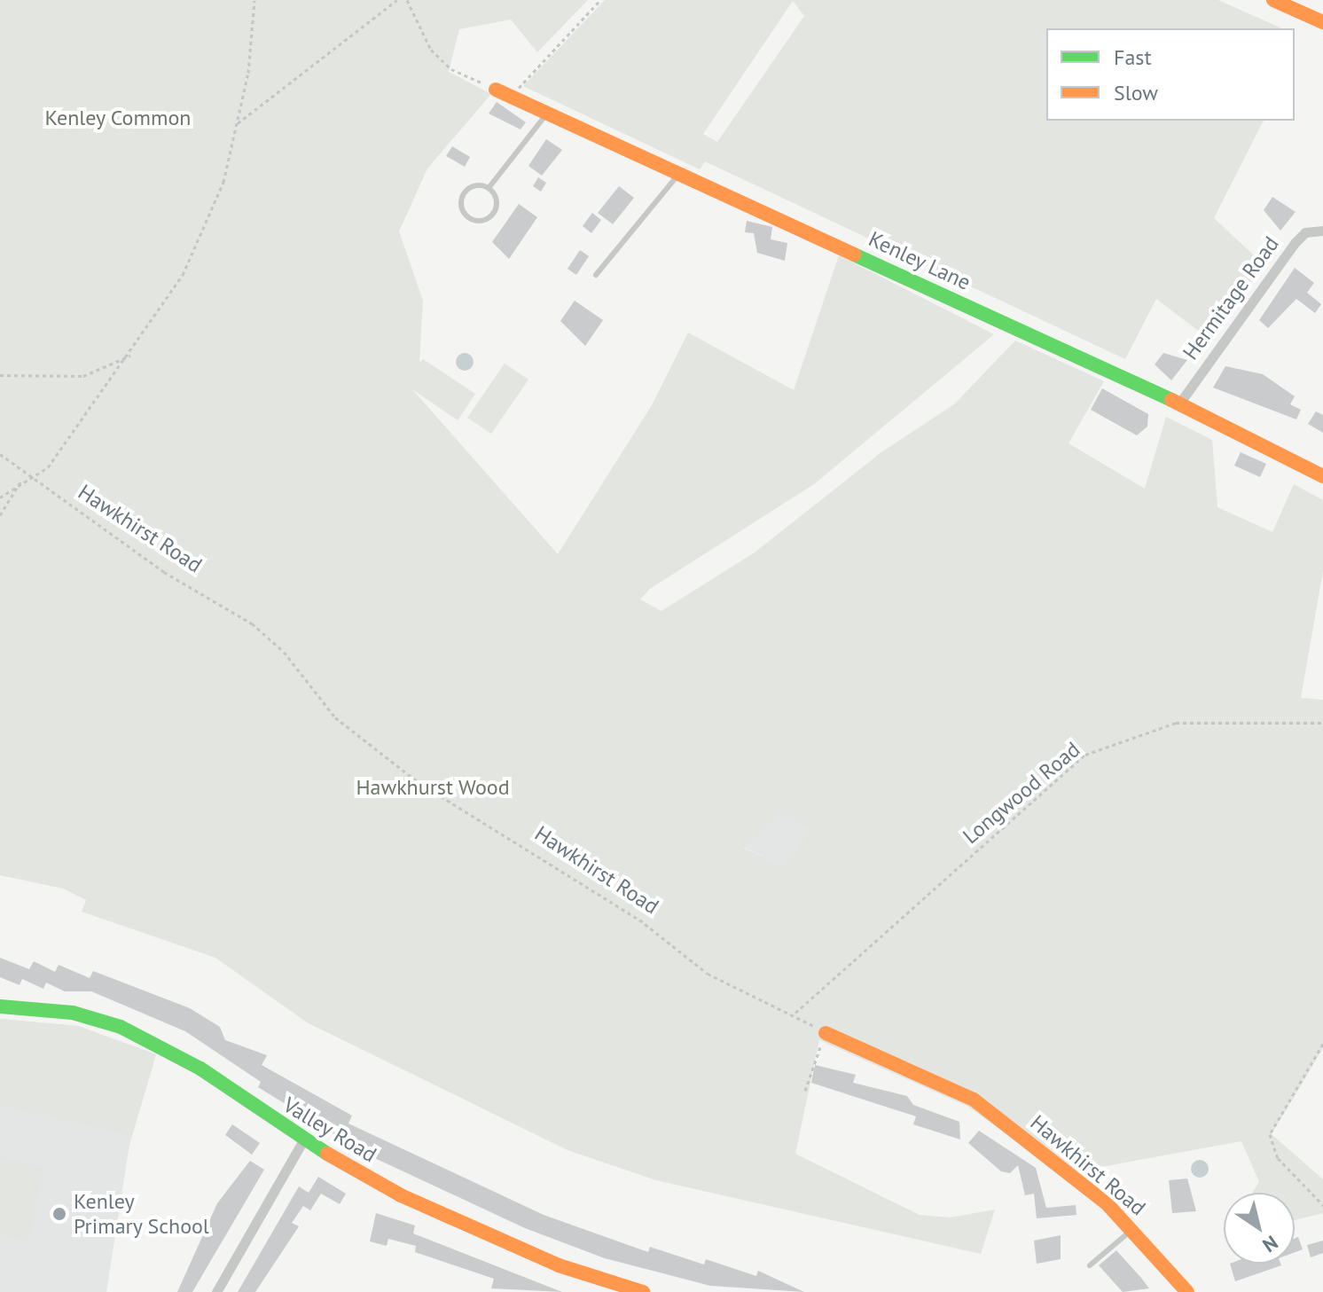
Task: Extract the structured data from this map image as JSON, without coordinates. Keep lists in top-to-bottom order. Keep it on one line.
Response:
{"streets":{"street":["Kenley Lane","Hermitage Road","Hawkhirst Road","Valley Road"],"path":["Longwood Road"]},"crossings":[["Kenley Lane","Hermitage Road"],["Hawkhirst Road","Longwood Road"]],"parks":["Kenley Common","Hawkhurst Wood"],"places":["Kenley Primary School"],"legend":["Fast","Slow"],"north":"bottom right"}
